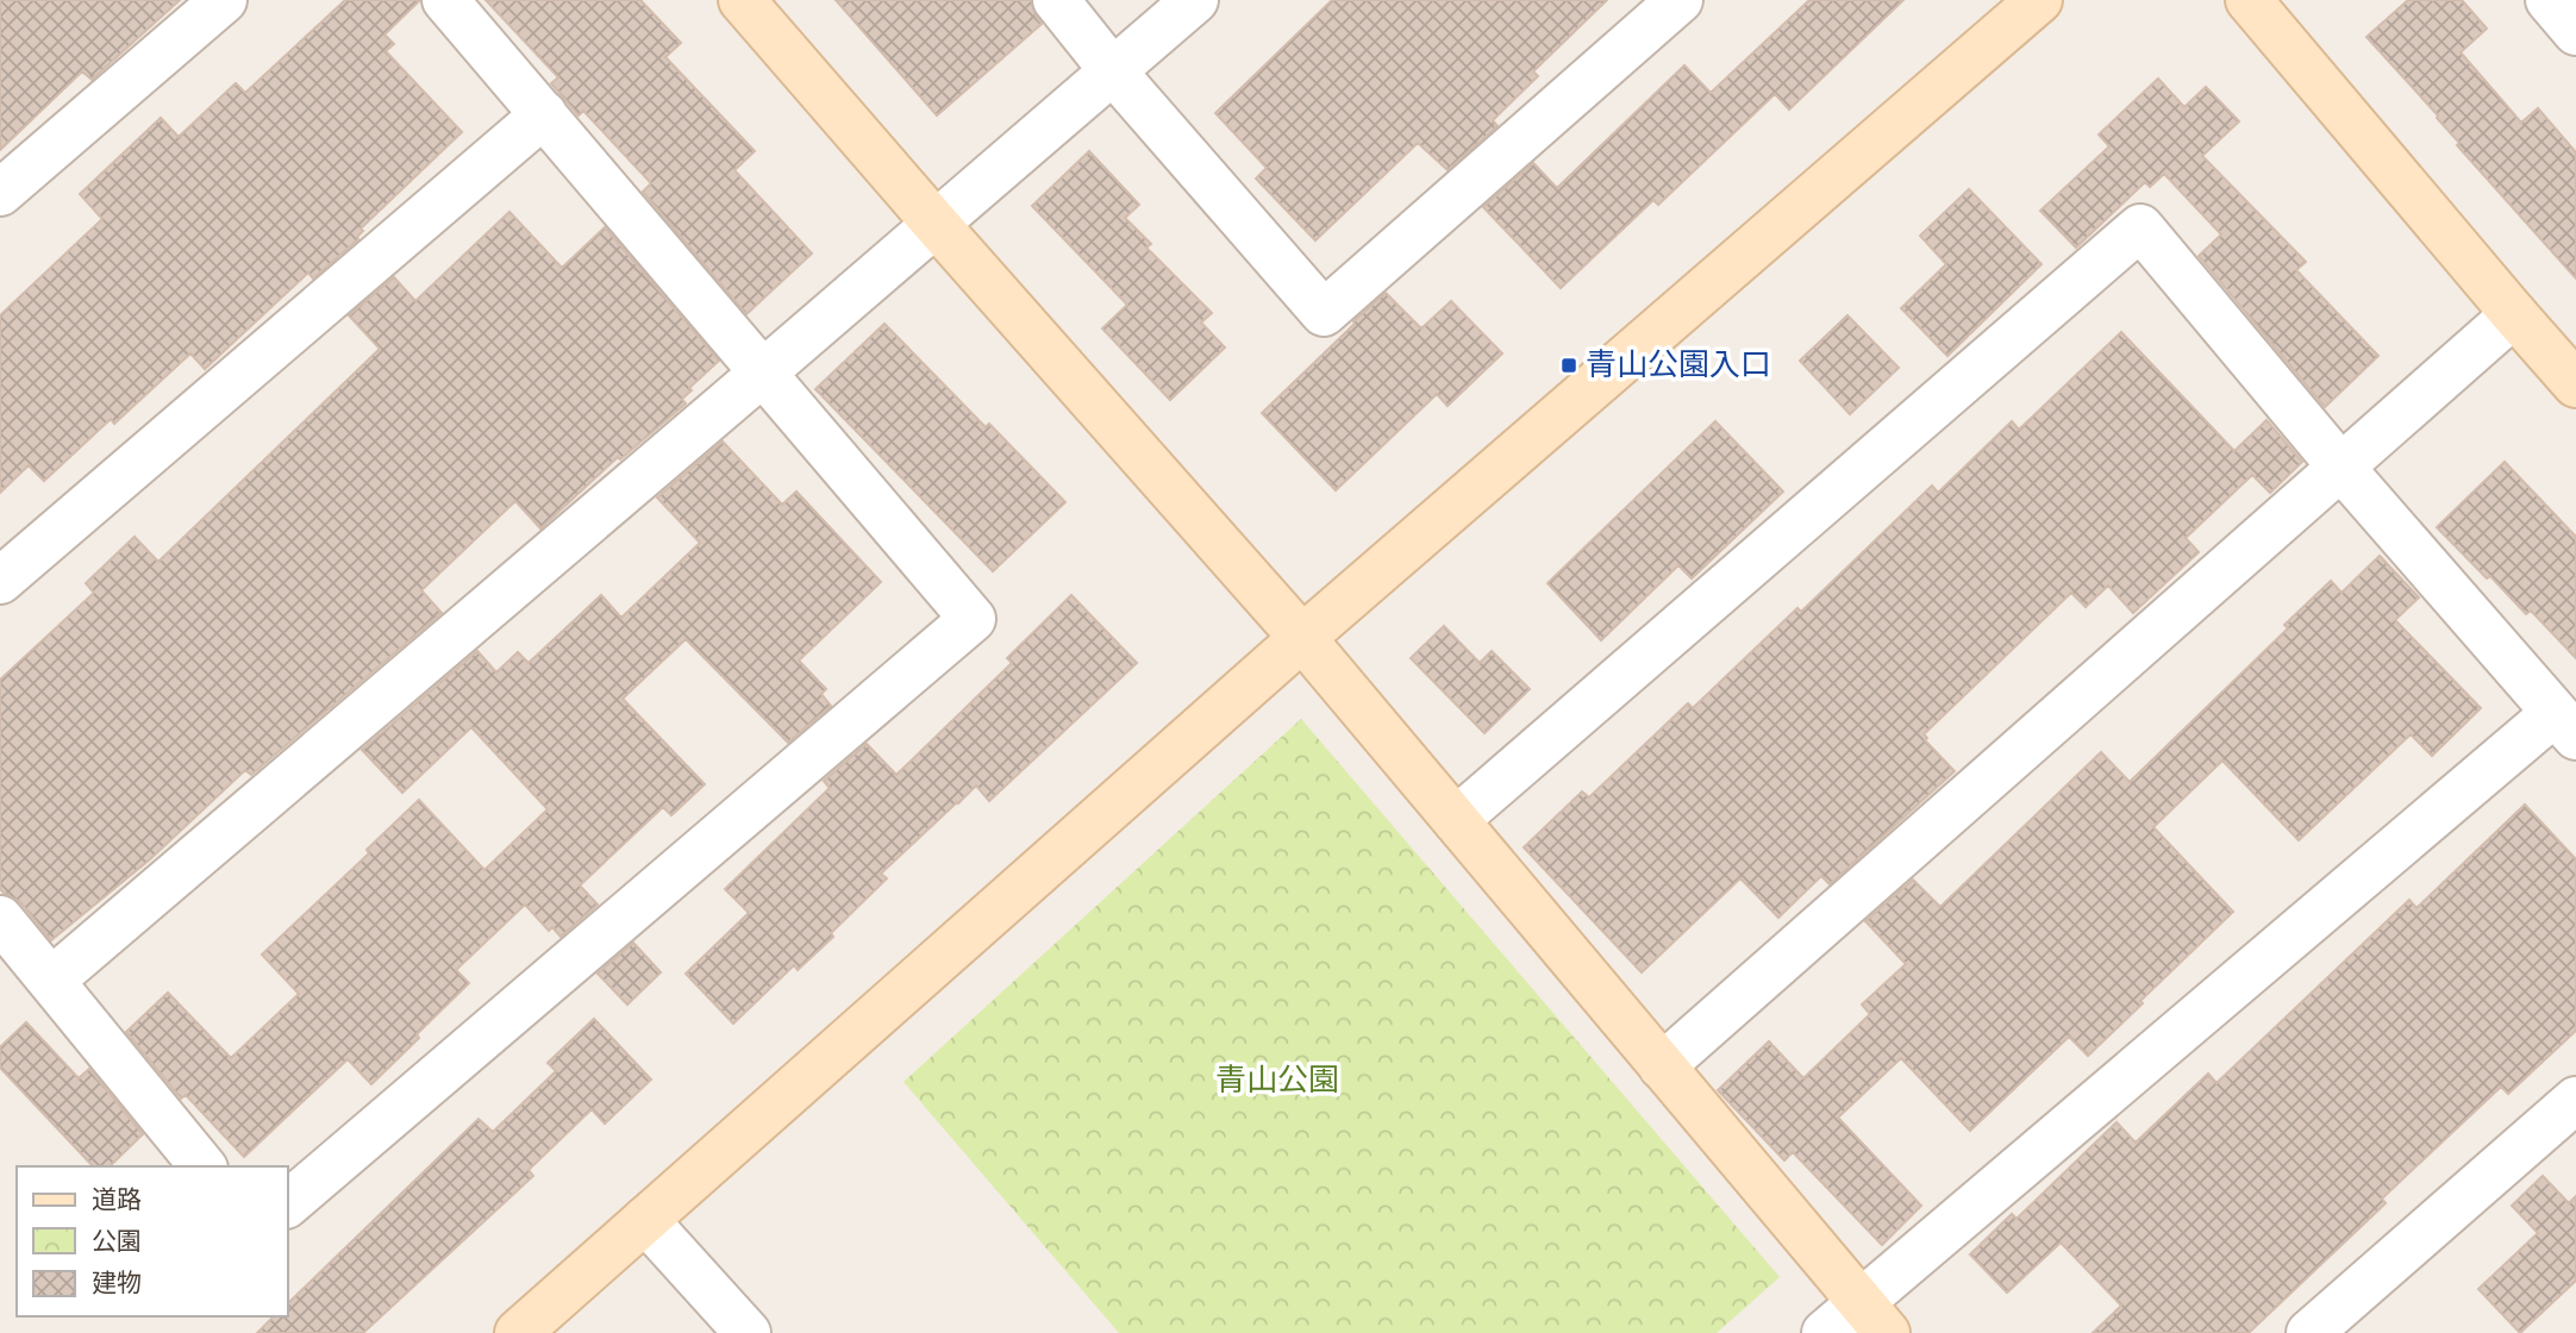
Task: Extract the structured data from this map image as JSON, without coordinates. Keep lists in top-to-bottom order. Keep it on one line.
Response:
{"parks":["青山公園"],"places":{"transit":["青山公園入口"]},"legend":["道路","公園","建物"]}
